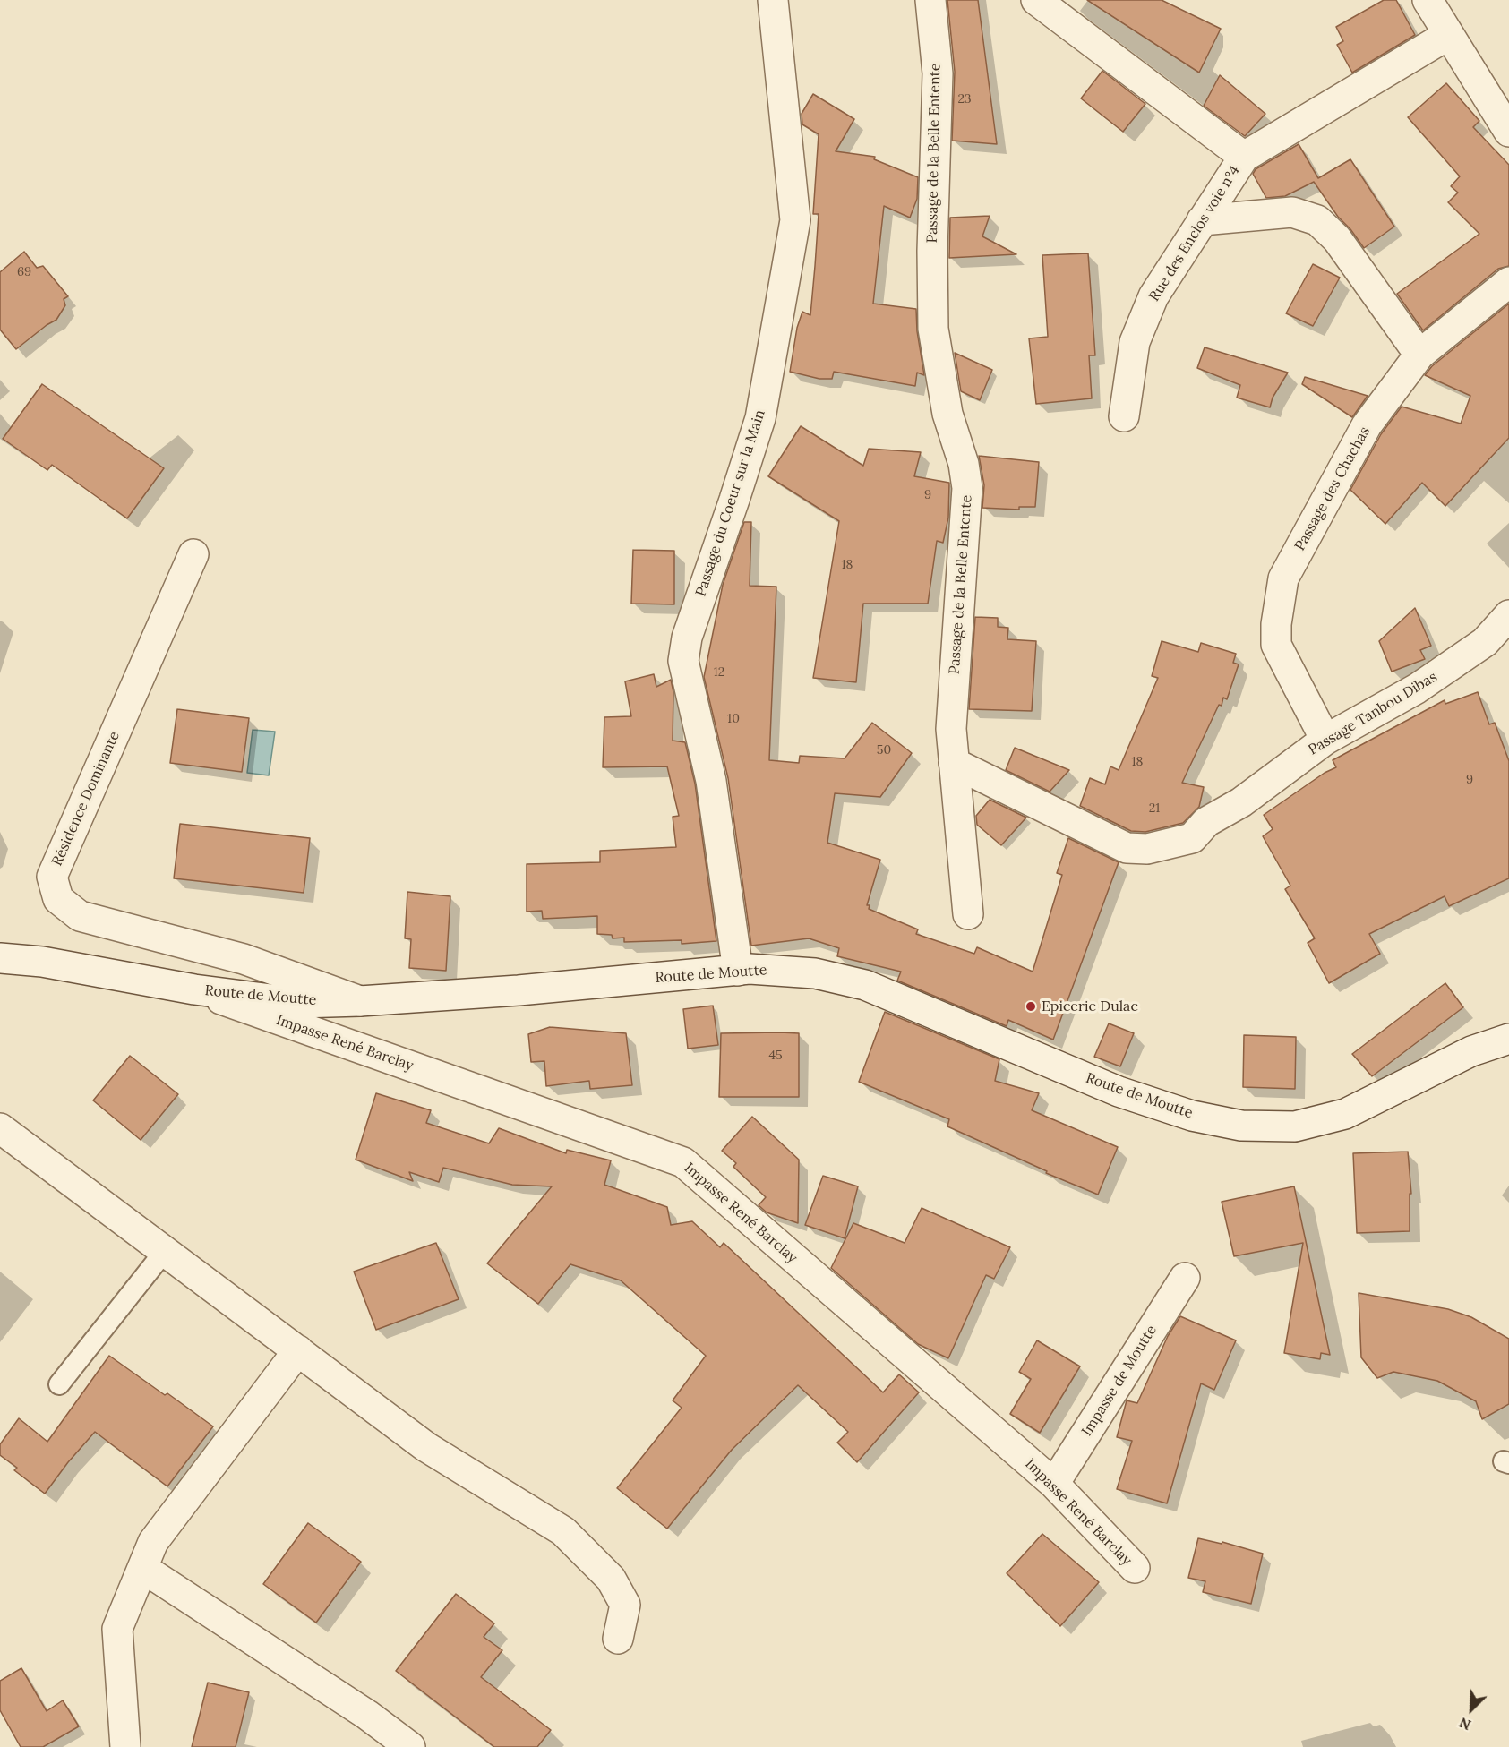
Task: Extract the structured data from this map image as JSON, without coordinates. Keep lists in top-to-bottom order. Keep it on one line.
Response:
{"streets":{"street":["Passage de la Belle Entente","Rue des Enclos voie n°4","Passage des Chachas","Passage du Coeur sur la Main","Passage Tanbou Dibas","Résidence Dominante","Route de Moutte","Impasse René Barclay","Impasse de Moutte"]},"crossings":[["Passage de la Belle Entente","Passage Tanbou Dibas"],["Passage des Chachas","Passage Tanbou Dibas"],["Passage du Coeur sur la Main","Route de Moutte"],["Résidence Dominante","Route de Moutte"],["Route de Moutte","Impasse René Barclay"],["Impasse René Barclay","Impasse de Moutte"]],"places":["Epicerie Dulac"],"house_numbers":["23","69","9","18","12","10","50","18","9","21","45"],"north":"bottom left"}
